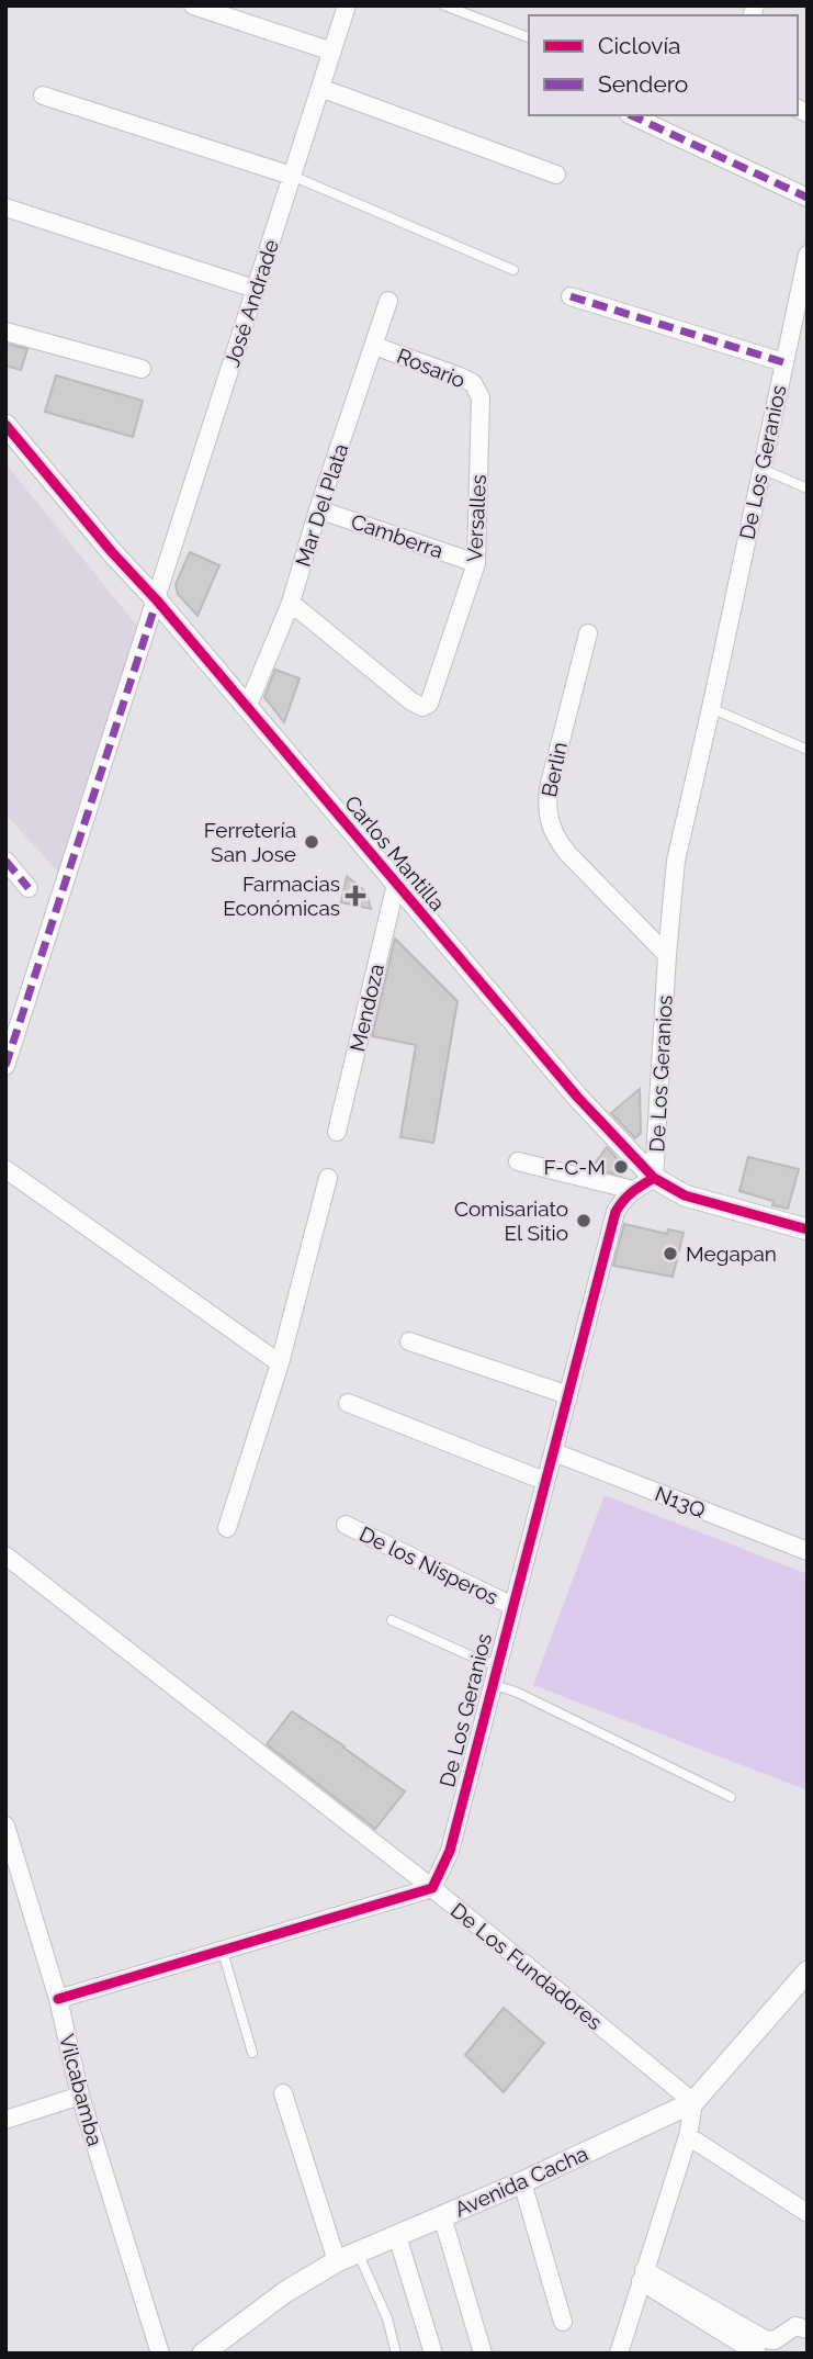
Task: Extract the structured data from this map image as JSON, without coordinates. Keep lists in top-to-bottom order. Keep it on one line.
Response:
{"streets":{"street":["José Andrade","Rosario","De Los Geranios","Mar Del Plata","Versalles","Camberra","Berlin","Carlos Mantilla","Mendoza","N13Q","De los Nisperos","De Los Fundadores","Vilcabamba","Avenida Cacha"]},"crossings":[["José Andrade","Carlos Mantilla"],["Rosario","Mar Del Plata"],["Rosario","Versalles"],["De Los Geranios","Berlin"],["De Los Geranios","Carlos Mantilla"],["De Los Geranios","N13Q"],["De Los Geranios","De los Nisperos"],["De Los Geranios","De Los Fundadores"],["Mar Del Plata","Versalles"],["Mar Del Plata","Camberra"],["Mar Del Plata","Carlos Mantilla"],["Versalles","Camberra"],["Carlos Mantilla","Mendoza"],["De Los Fundadores","Avenida Cacha"]],"places":{"other":["Ferretería San Jose","F-C-M","Comisariato El Sitio","Megapan"],"health":["Farmacias Económicas"]},"legend":["Ciclovía","Sendero"]}
